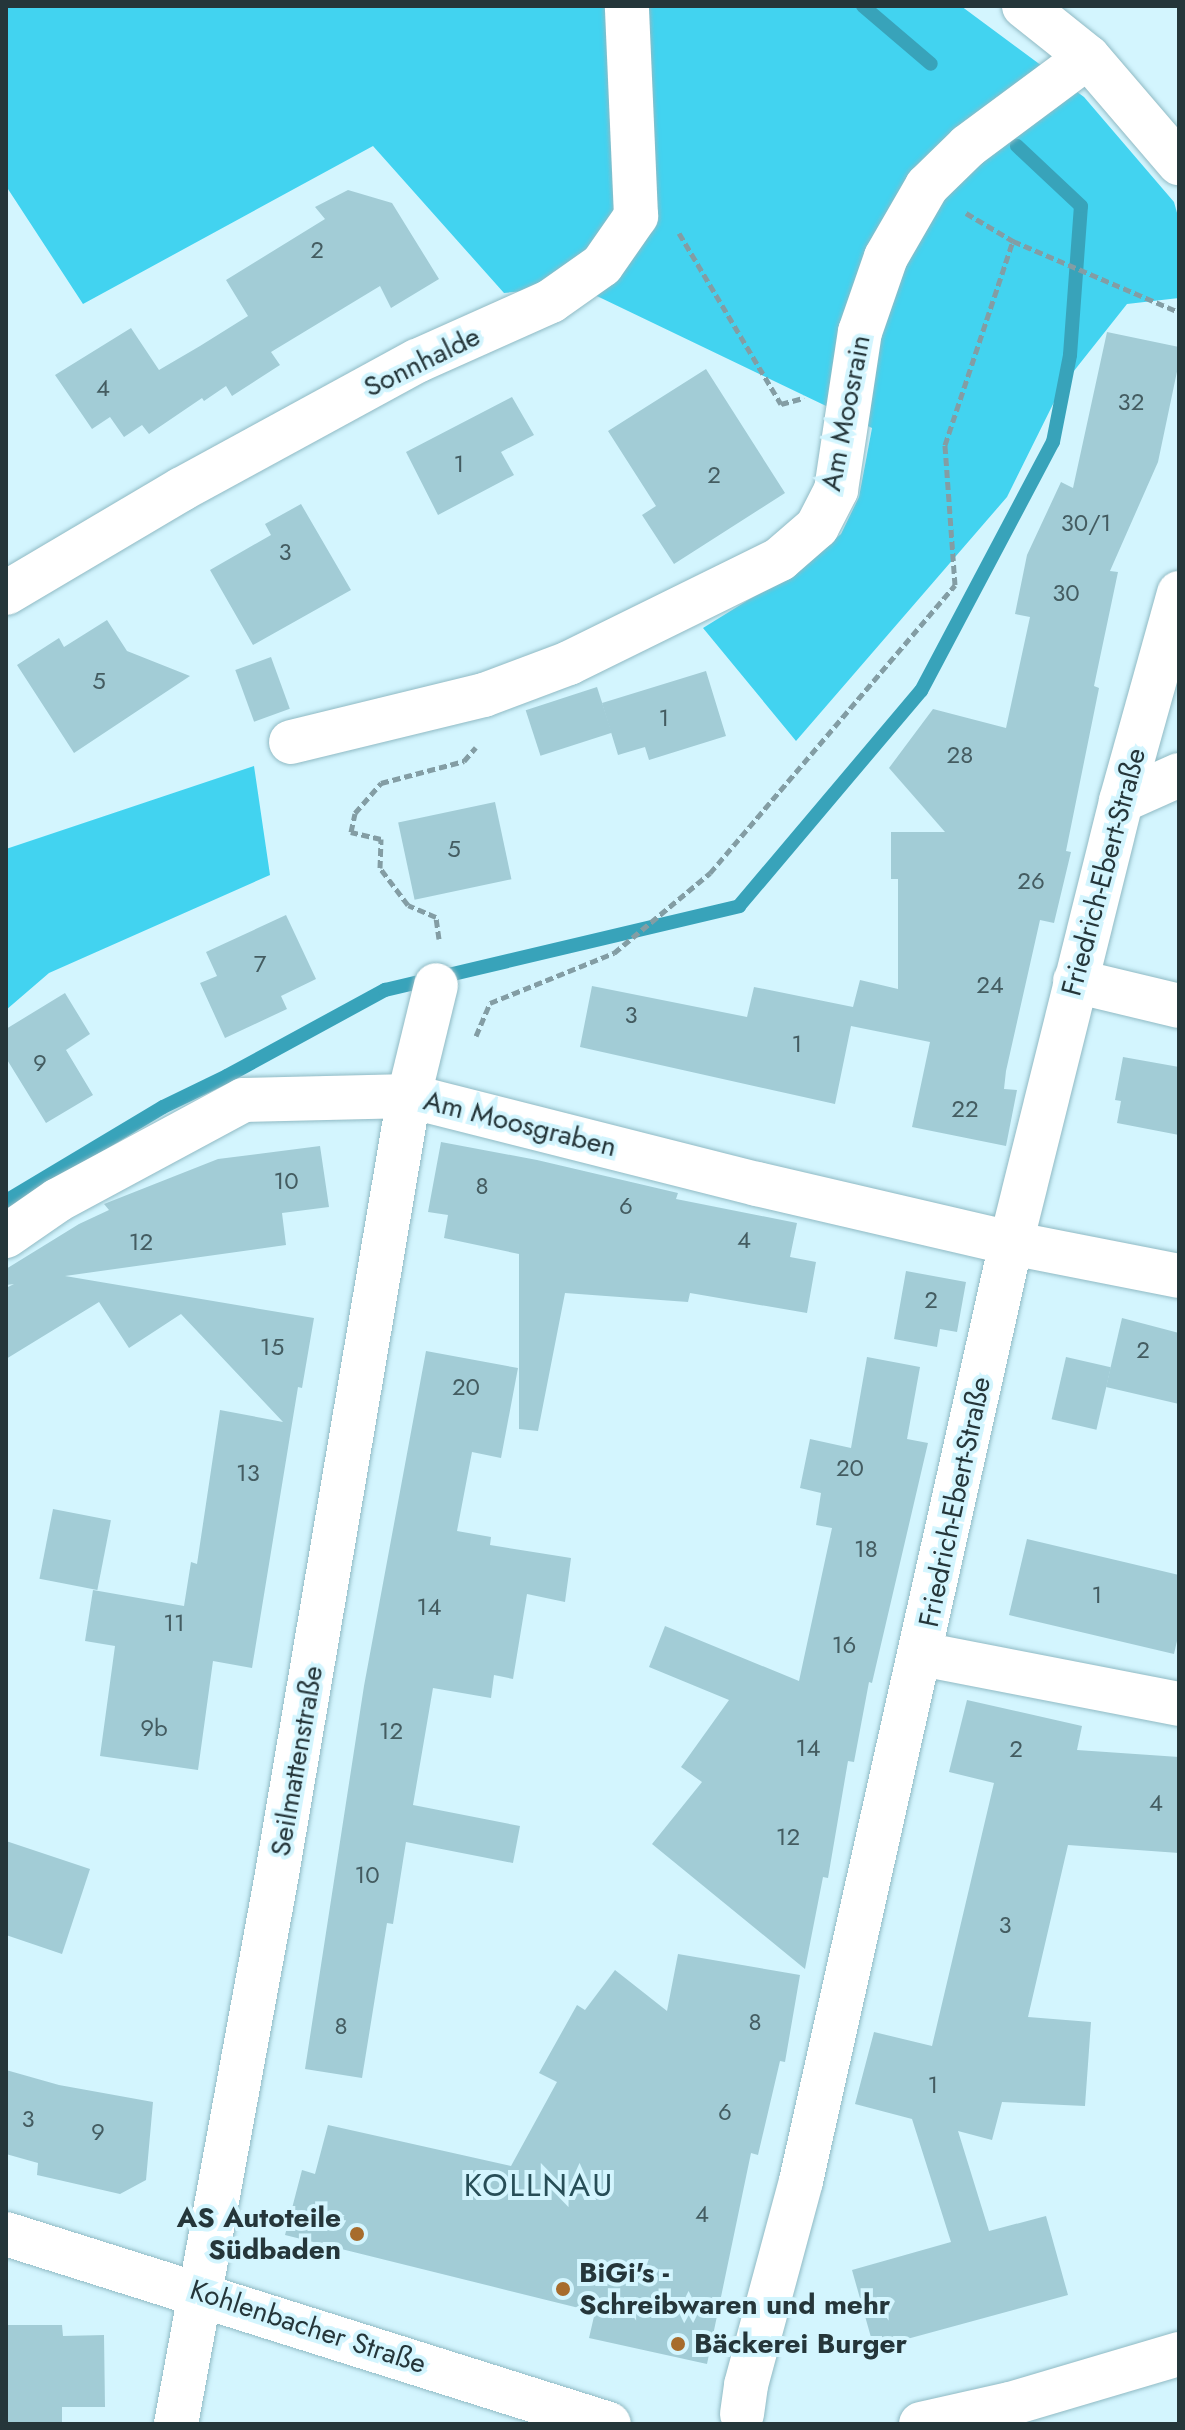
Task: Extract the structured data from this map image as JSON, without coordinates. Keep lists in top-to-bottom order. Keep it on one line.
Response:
{"streets":{"street":["Sonnhalde","Am Moosrain","Friedrich-Ebert-Straße","Am Moosgraben","Seilmattenstraße","Kohlenbacher Straße"]},"crossings":[["Friedrich-Ebert-Straße","Am Moosgraben"],["Am Moosgraben","Seilmattenstraße"],["Seilmattenstraße","Kohlenbacher Straße"]],"districts":["KOLLNAU"],"places":["AS Autoteile Südbaden","BiGi's - Schreibwaren und mehr","Bäckerei Burger"],"house_numbers":["2","4","32","1","2","30/1","3","30","5","1","28","5","26","7","24","3","1","9","22","10","8","6","4","12","2","15","2","20","20","13","18","1","14","11","16","9b","12","14","2","4","12","10","3","8","8","1","6","3","9","4"]}
